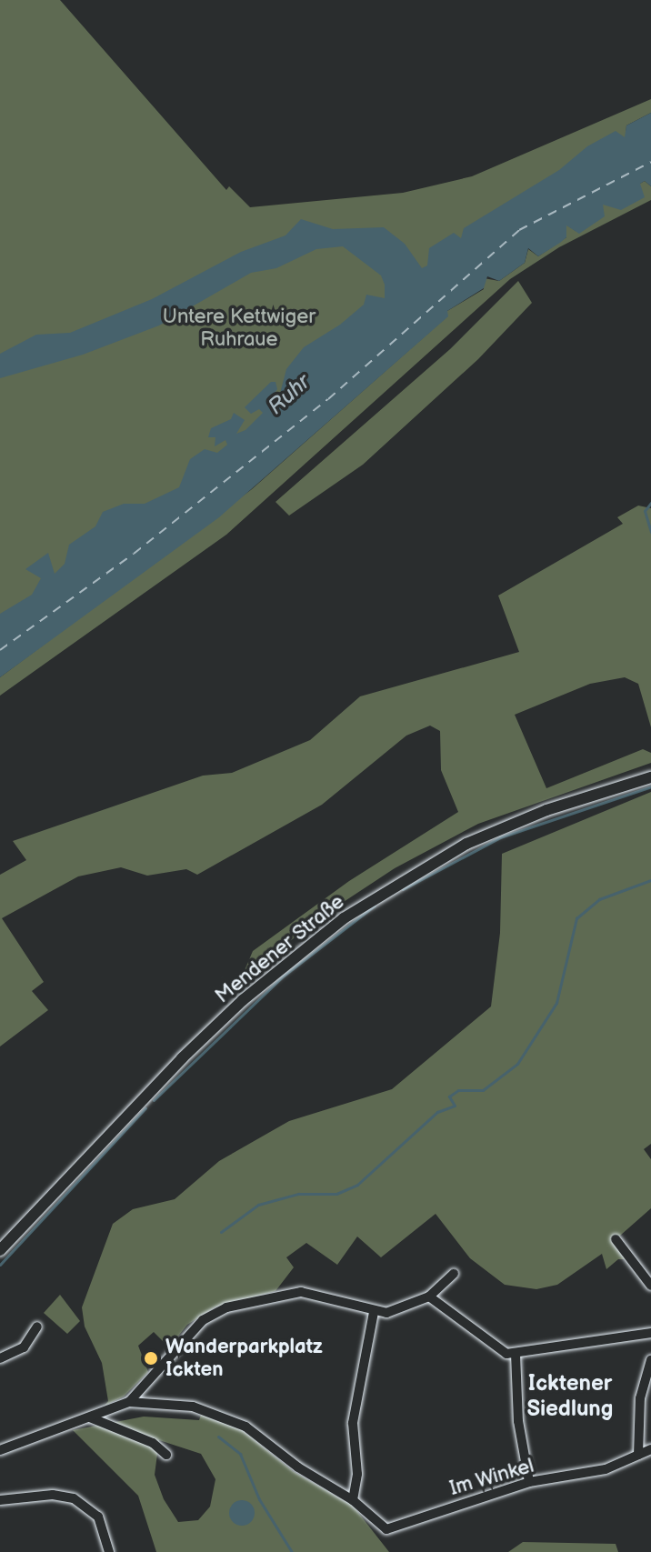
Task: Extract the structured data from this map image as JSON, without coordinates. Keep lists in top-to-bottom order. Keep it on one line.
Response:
{"streets":{"main road":["Mendener Straße"],"street":["Im Winkel"]},"districts":["Icktener Siedlung"],"water":["Ruhr"],"parks":["Untere Kettwiger Ruhraue"],"places":["Wanderparkplatz Ickten"]}
